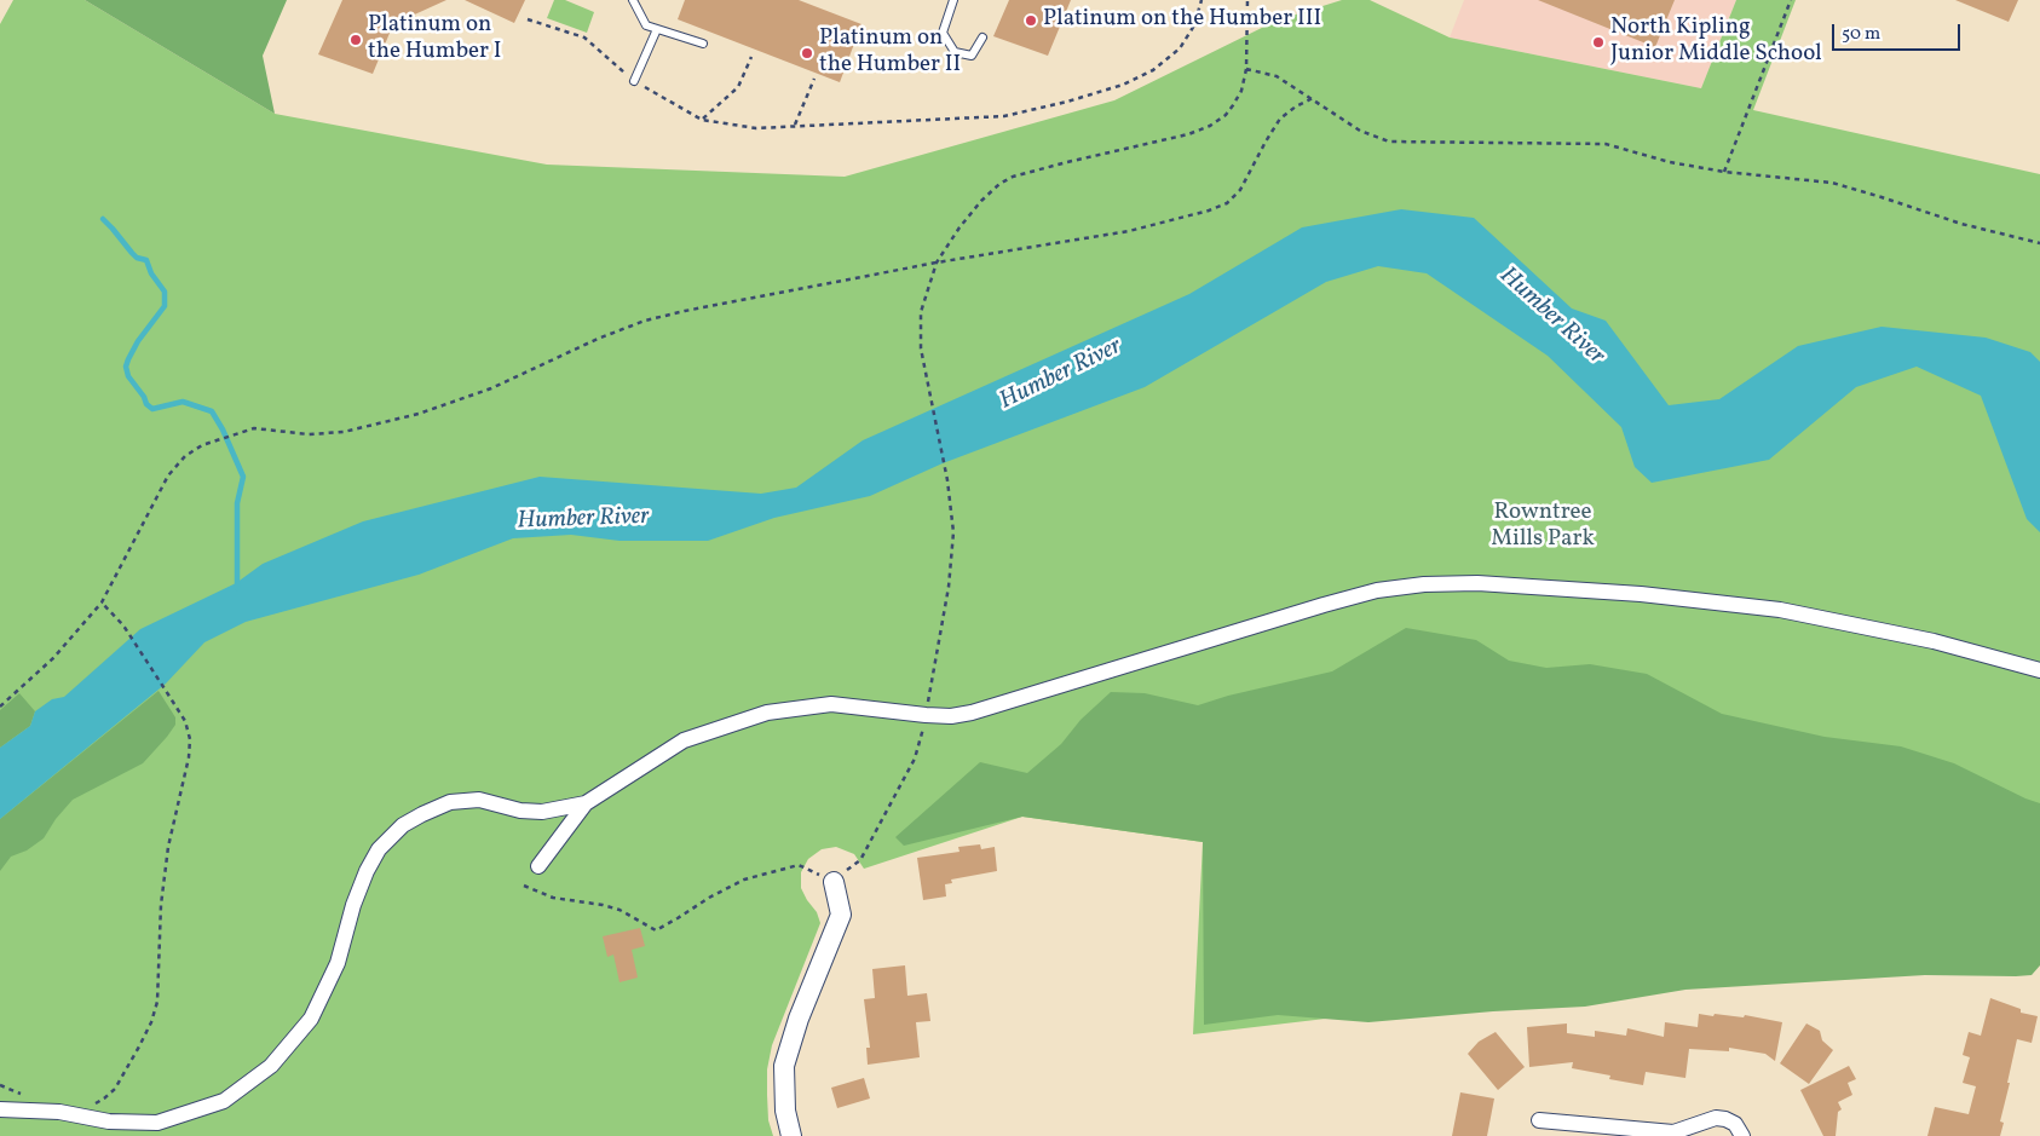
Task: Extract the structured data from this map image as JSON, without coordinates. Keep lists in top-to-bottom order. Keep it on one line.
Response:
{"water":["Humber River"],"parks":["Rowntree Mills Park"],"places":["Platinum on the Humber III","Platinum on the Humber I","North Kipling Junior Middle School","Platinum on the Humber II"],"scale_bar":"50 m"}
